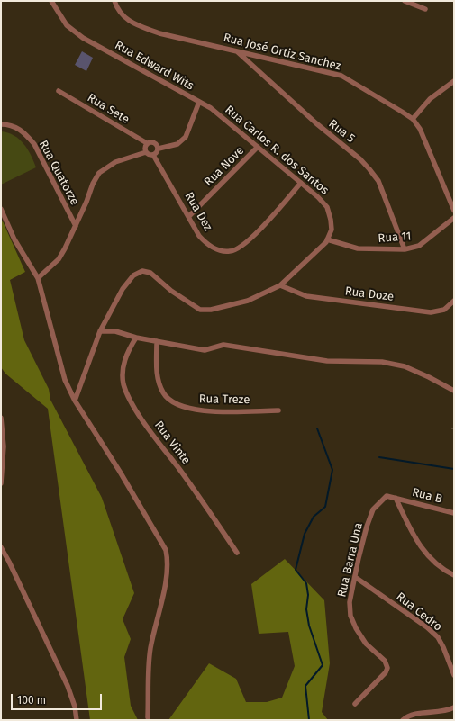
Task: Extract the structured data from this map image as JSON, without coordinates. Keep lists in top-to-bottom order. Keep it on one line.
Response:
{"streets":{"street":["Rua José Ortiz Sanchez","Rua Edward Wits","Rua Sete","Rua 5","Rua Carlos R. dos Santos","Rua Nove","Rua Quatorze","Rua Dez","Rua 11","Rua Doze","Rua Treze","Rua Vinte","Rua B","Rua Barra Una","Rua Cedro"]},"crossings":[["Rua José Ortiz Sanchez","Rua 5"],["Rua Edward Wits","Rua Sete"],["Rua Edward Wits","Rua Carlos R. dos Santos"],["Rua Edward Wits","Rua Dez"],["Rua Sete","Rua Dez"],["Rua 5","Rua 11"],["Rua Carlos R. dos Santos","Rua Nove"],["Rua Carlos R. dos Santos","Rua Dez"],["Rua Carlos R. dos Santos","Rua 11"],["Rua Nove","Rua Dez"],["Rua B","Rua Barra Una"],["Rua Barra Una","Rua Cedro"]],"scale_bar":"100 m"}
